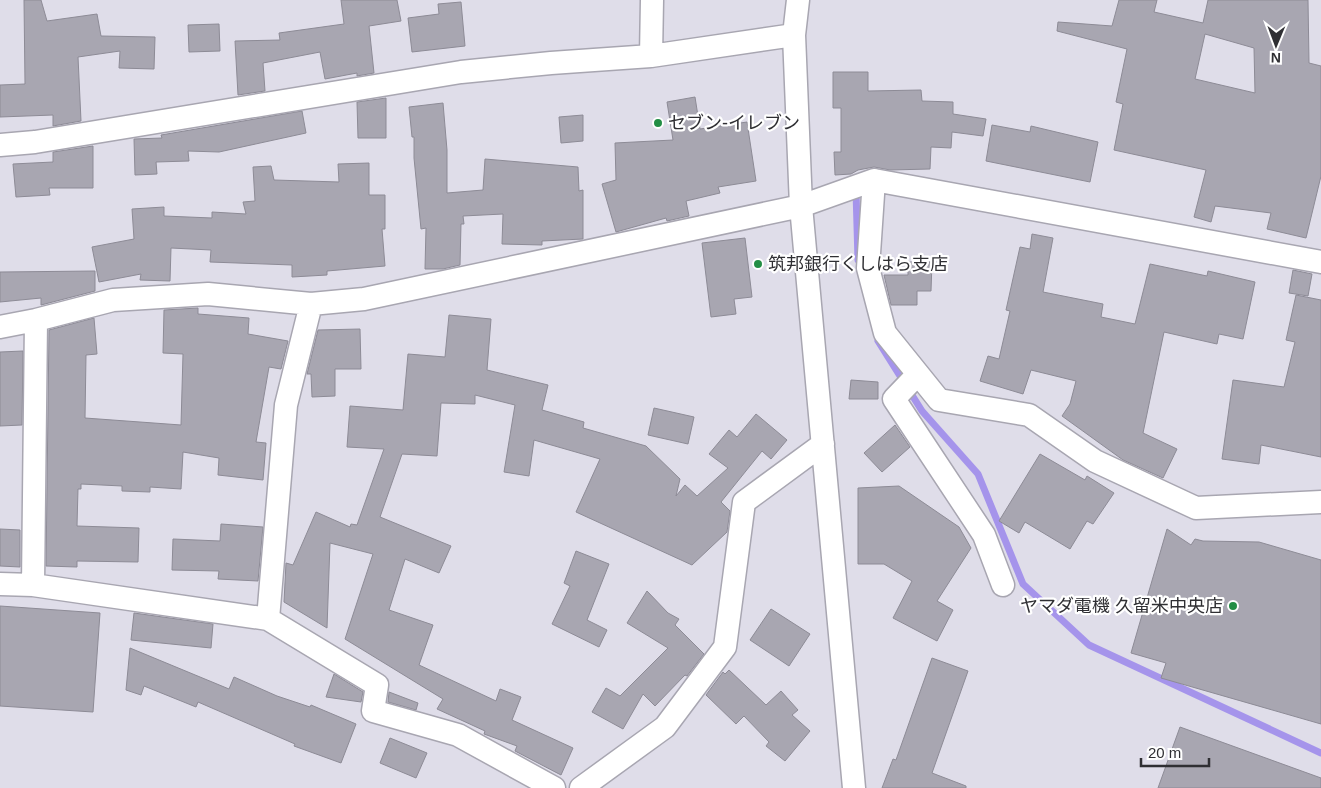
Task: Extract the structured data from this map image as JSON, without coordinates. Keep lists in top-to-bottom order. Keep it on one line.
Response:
{"places":["セブン-イレブン","筑邦銀行くしはら支店","ヤマダ電機 久留米中央店"],"scale_bar":"20 m","north":"bottom"}
